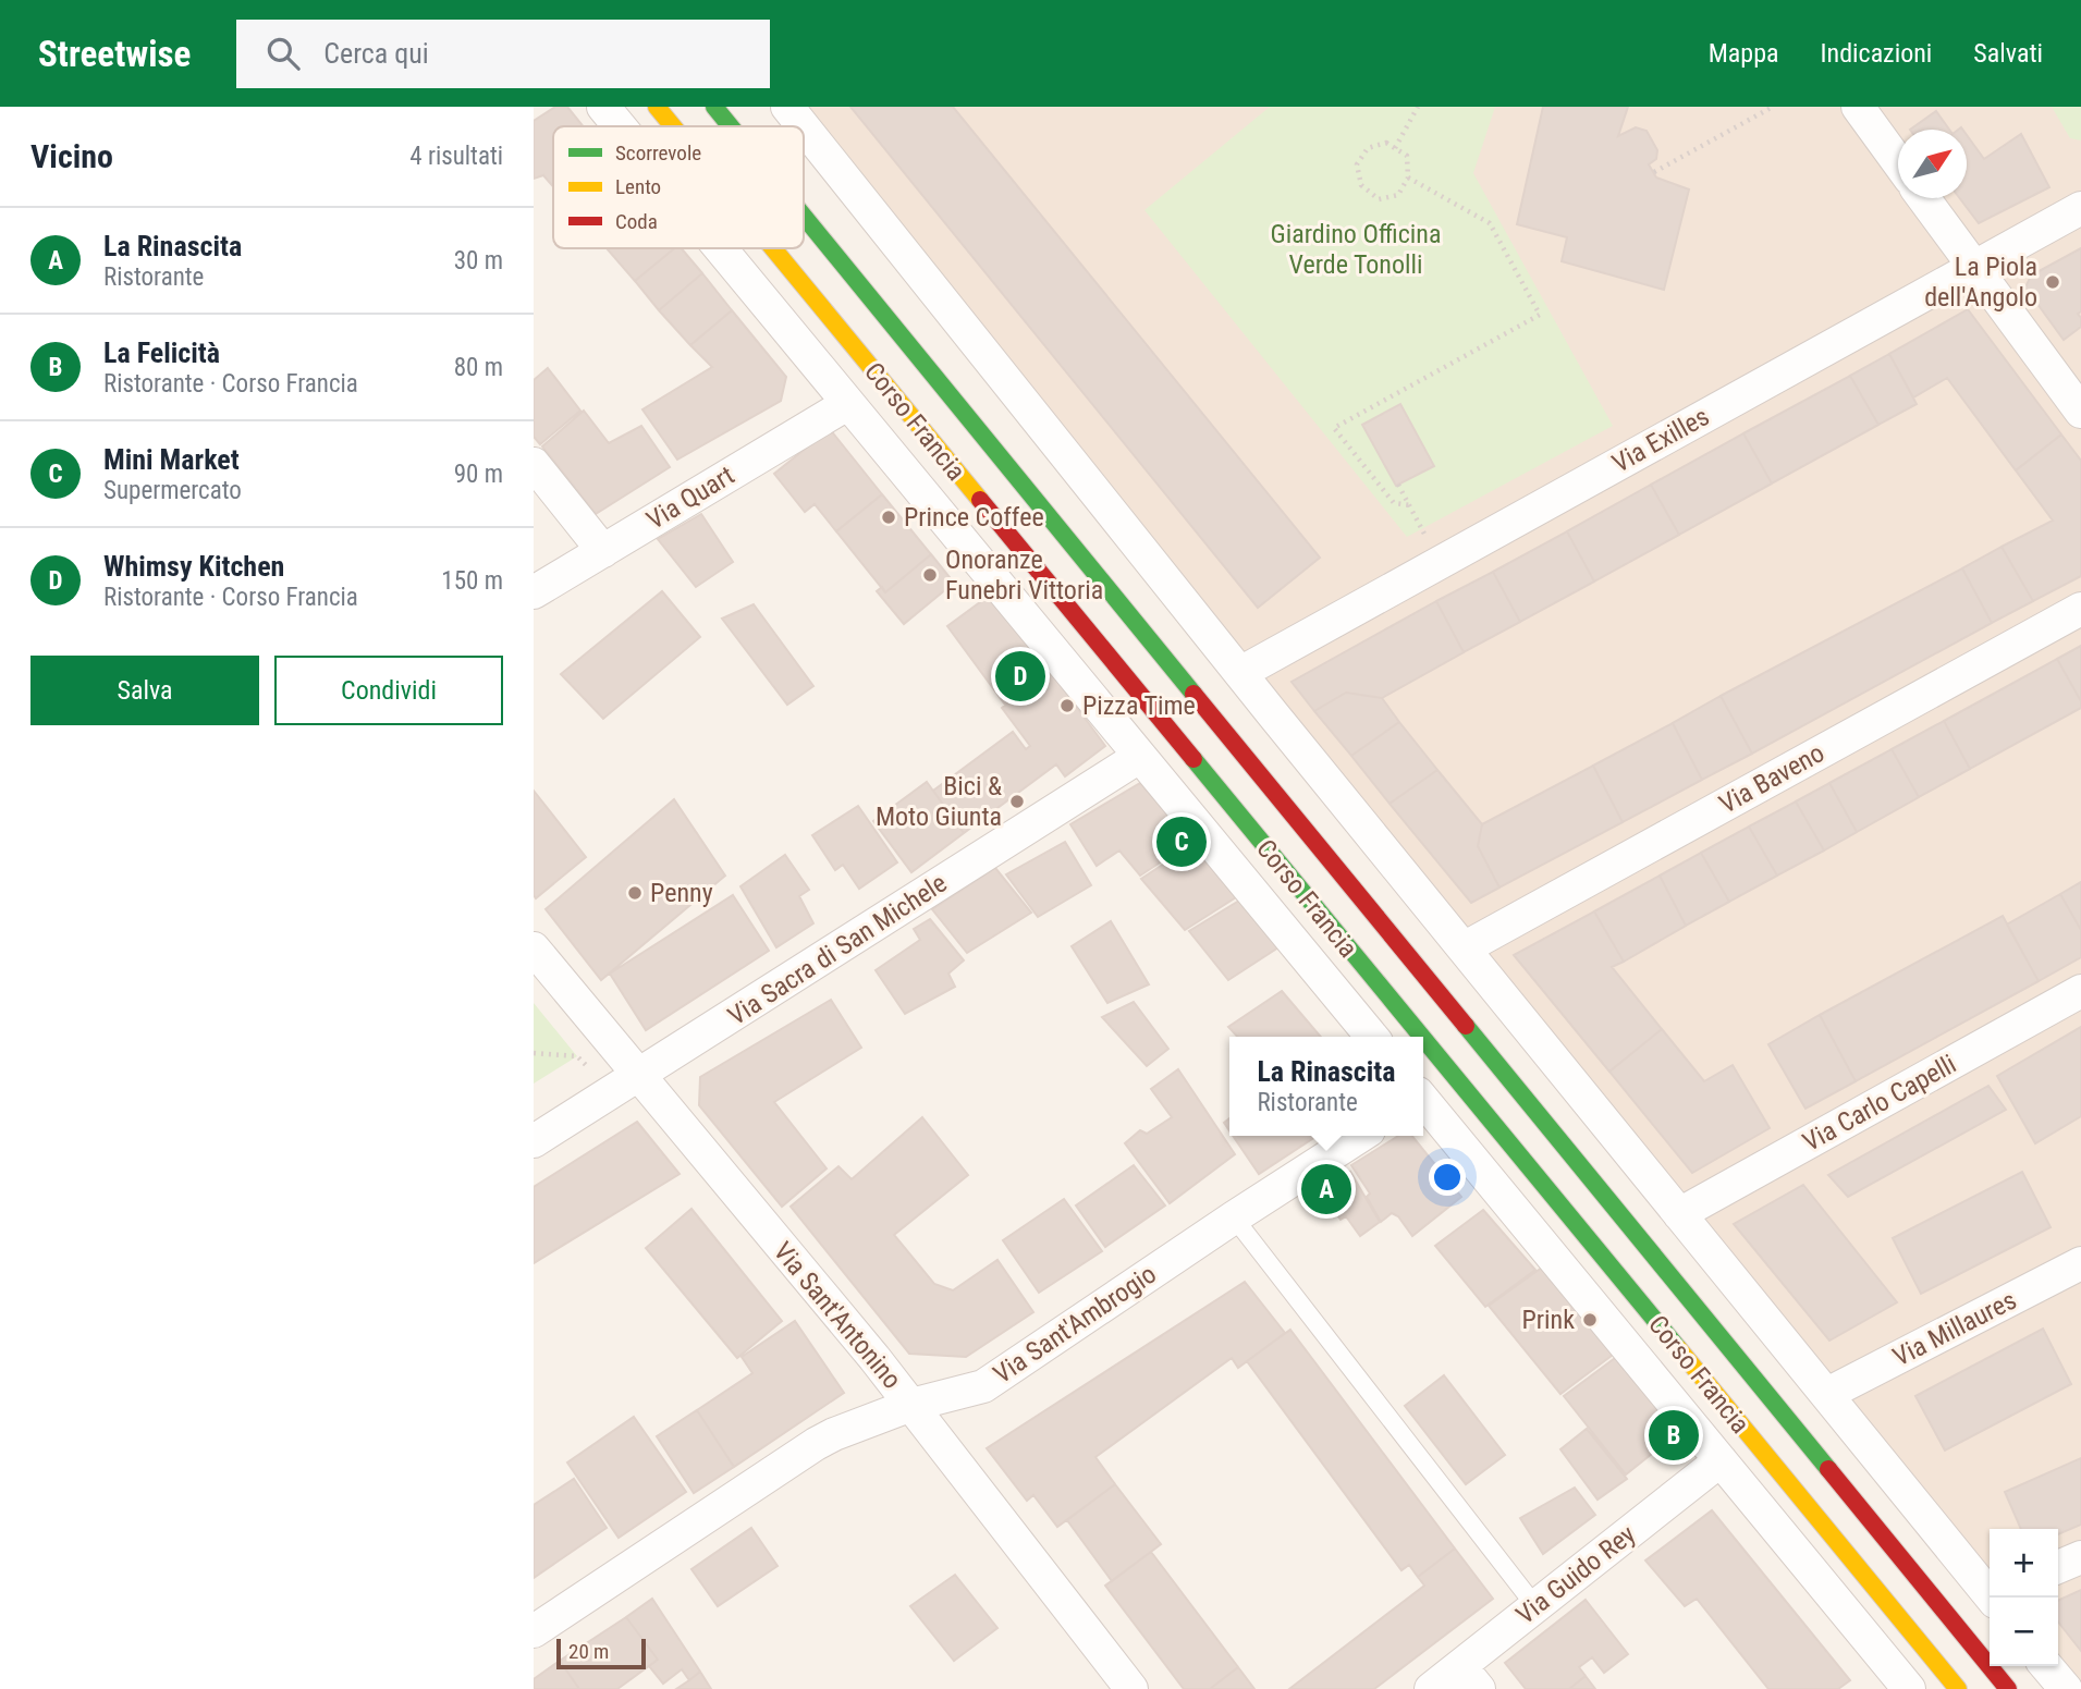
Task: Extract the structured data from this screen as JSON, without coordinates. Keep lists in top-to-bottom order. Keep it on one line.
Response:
{"streets":{"main road":["Corso Francia"],"street":["Via Exilles","Via Quart","Via Baveno","Via Sacra di San Michele","Via Carlo Capelli","Via Sant'Antonino","Via Sant'Ambrogio","Via Millaures","Via Guido Rey"]},"crossings":[["Corso Francia","Via Quart"],["Corso Francia","Via Sacra di San Michele"],["Corso Francia","Via Guido Rey"],["Via Sacra di San Michele","Via Sant'Antonino"],["Via Sant'Antonino","Via Sant'Ambrogio"]],"parks":["Giardino Officina Verde Tonolli"],"places":["La Piola dell'Angolo","Prince Coffee","Onoranze Funebri Vittoria","Pizza Time","Bici & Moto Giunta","Penny","Prink"],"legend":["Scorrevole","Lento","Coda"],"scale_bar":"20 m","north":"top right","page":{"header":"Streetwise","search":"Cerca qui","nav":["Mappa","Indicazioni","Salvati"],"heading":["Vicino","4 risultati"],"list":[{"mark":"A","name":"La Rinascita","note":"Ristorante","value":"30 m"},{"mark":"B","name":"La Felicità","note":"Ristorante · Corso Francia","value":"80 m"},{"mark":"C","name":"Mini Market","note":"Supermercato","value":"90 m"},{"mark":"D","name":"Whimsy Kitchen","note":"Ristorante · Corso Francia","value":"150 m"}],"buttons":["Salva","Condividi"],"pins":["D","C","A","B"],"popup":["La Rinascita","Ristorante"],"map_buttons":["+","−"],"scale":"20 m"}}
